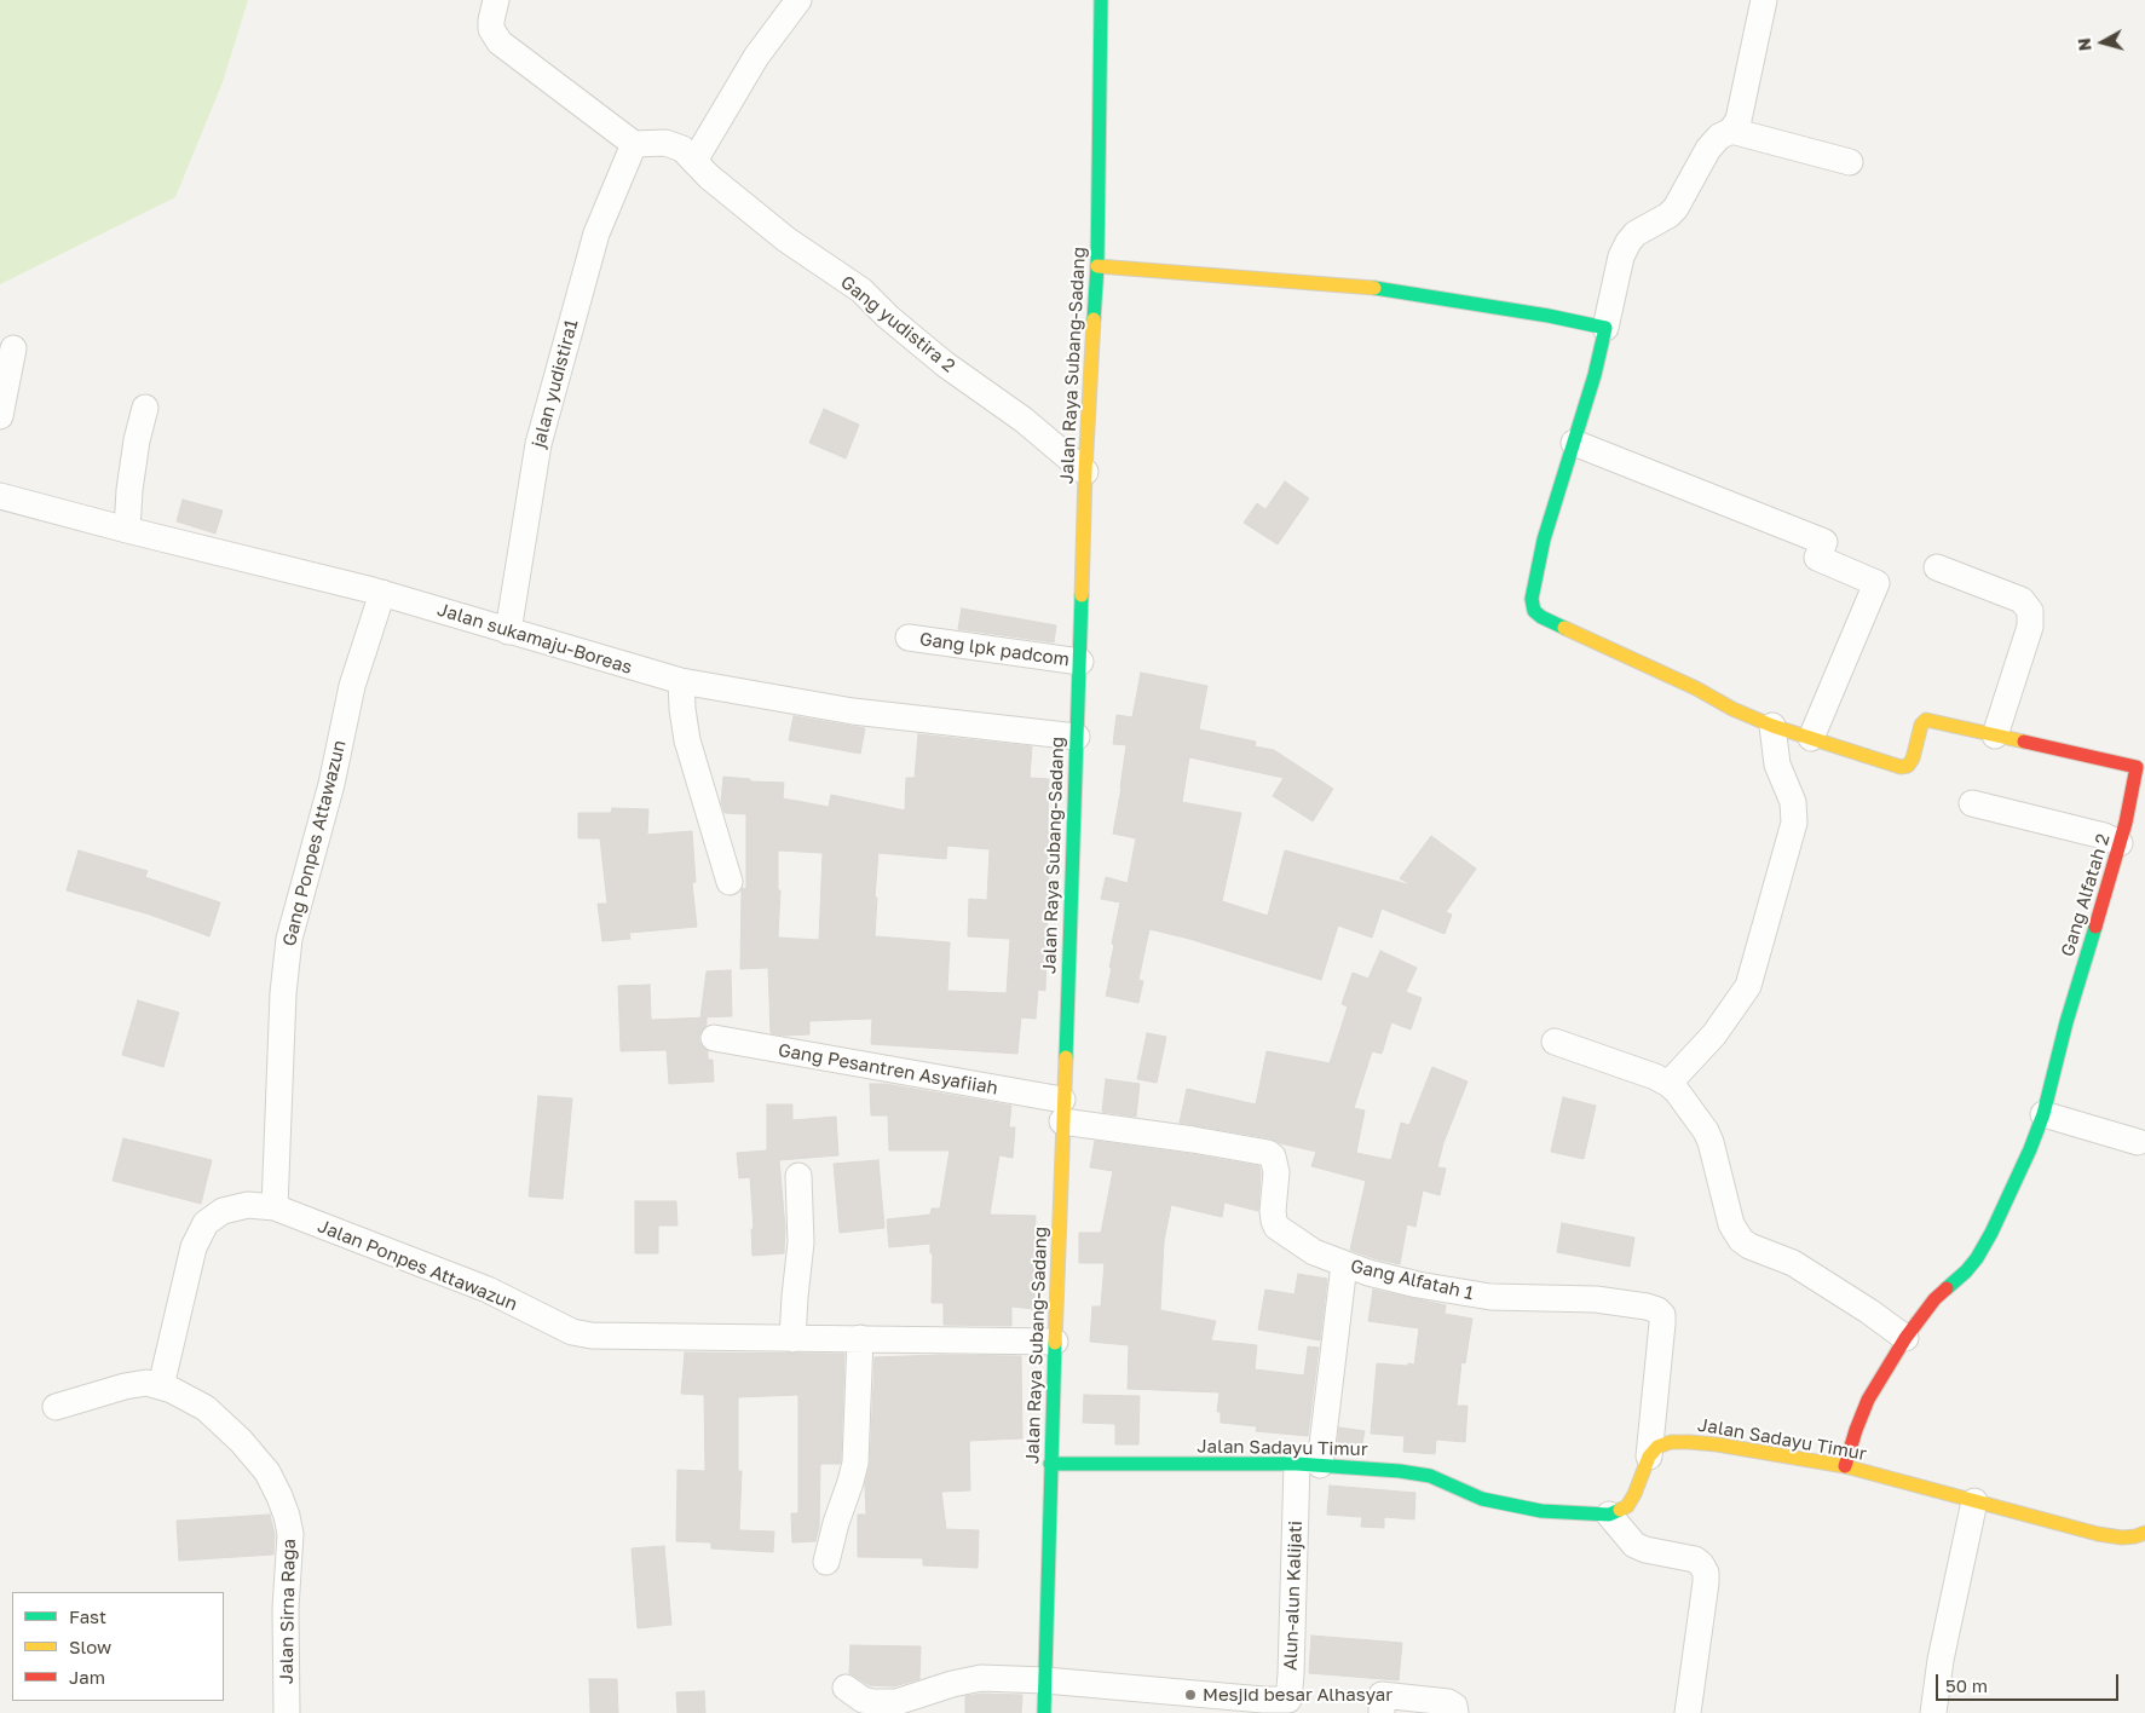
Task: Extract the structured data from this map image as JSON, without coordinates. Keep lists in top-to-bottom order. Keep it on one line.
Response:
{"streets":{"street":["Gang yudistira 2","Jalan Raya Subang-Sadang","jalan yudistira1","Jalan sukamaju-Boreas","Gang lpk padcom","Gang Ponpes Attawazun","Gang Alfatah 2","Gang Pesantren Asyafiiah","Jalan Ponpes Attawazun","Gang Alfatah 1","Jalan Sadayu Timur","Alun-alun Kalijati","Jalan Sirna Raga"]},"crossings":[["Gang yudistira 2","Jalan Raya Subang-Sadang"],["Gang yudistira 2","jalan yudistira1"],["Jalan Raya Subang-Sadang","Jalan sukamaju-Boreas"],["Jalan Raya Subang-Sadang","Gang lpk padcom"],["Jalan Raya Subang-Sadang","Gang Pesantren Asyafiiah"],["Jalan Raya Subang-Sadang","Jalan Ponpes Attawazun"],["Jalan Raya Subang-Sadang","Gang Alfatah 1"],["Jalan Raya Subang-Sadang","Jalan Sadayu Timur"],["Jalan Raya Subang-Sadang","Alun-alun Kalijati"],["jalan yudistira1","Jalan sukamaju-Boreas"],["Jalan sukamaju-Boreas","Gang Ponpes Attawazun"],["Gang Ponpes Attawazun","Jalan Ponpes Attawazun"],["Gang Alfatah 2","Jalan Sadayu Timur"],["Gang Pesantren Asyafiiah","Gang Alfatah 1"],["Jalan Ponpes Attawazun","Jalan Sirna Raga"],["Gang Alfatah 1","Jalan Sadayu Timur"],["Gang Alfatah 1","Alun-alun Kalijati"],["Jalan Sadayu Timur","Alun-alun Kalijati"]],"places":["Mesjid besar Alhasyar"],"legend":["Fast","Slow","Jam"],"scale_bar":"50 m","north":"left"}
